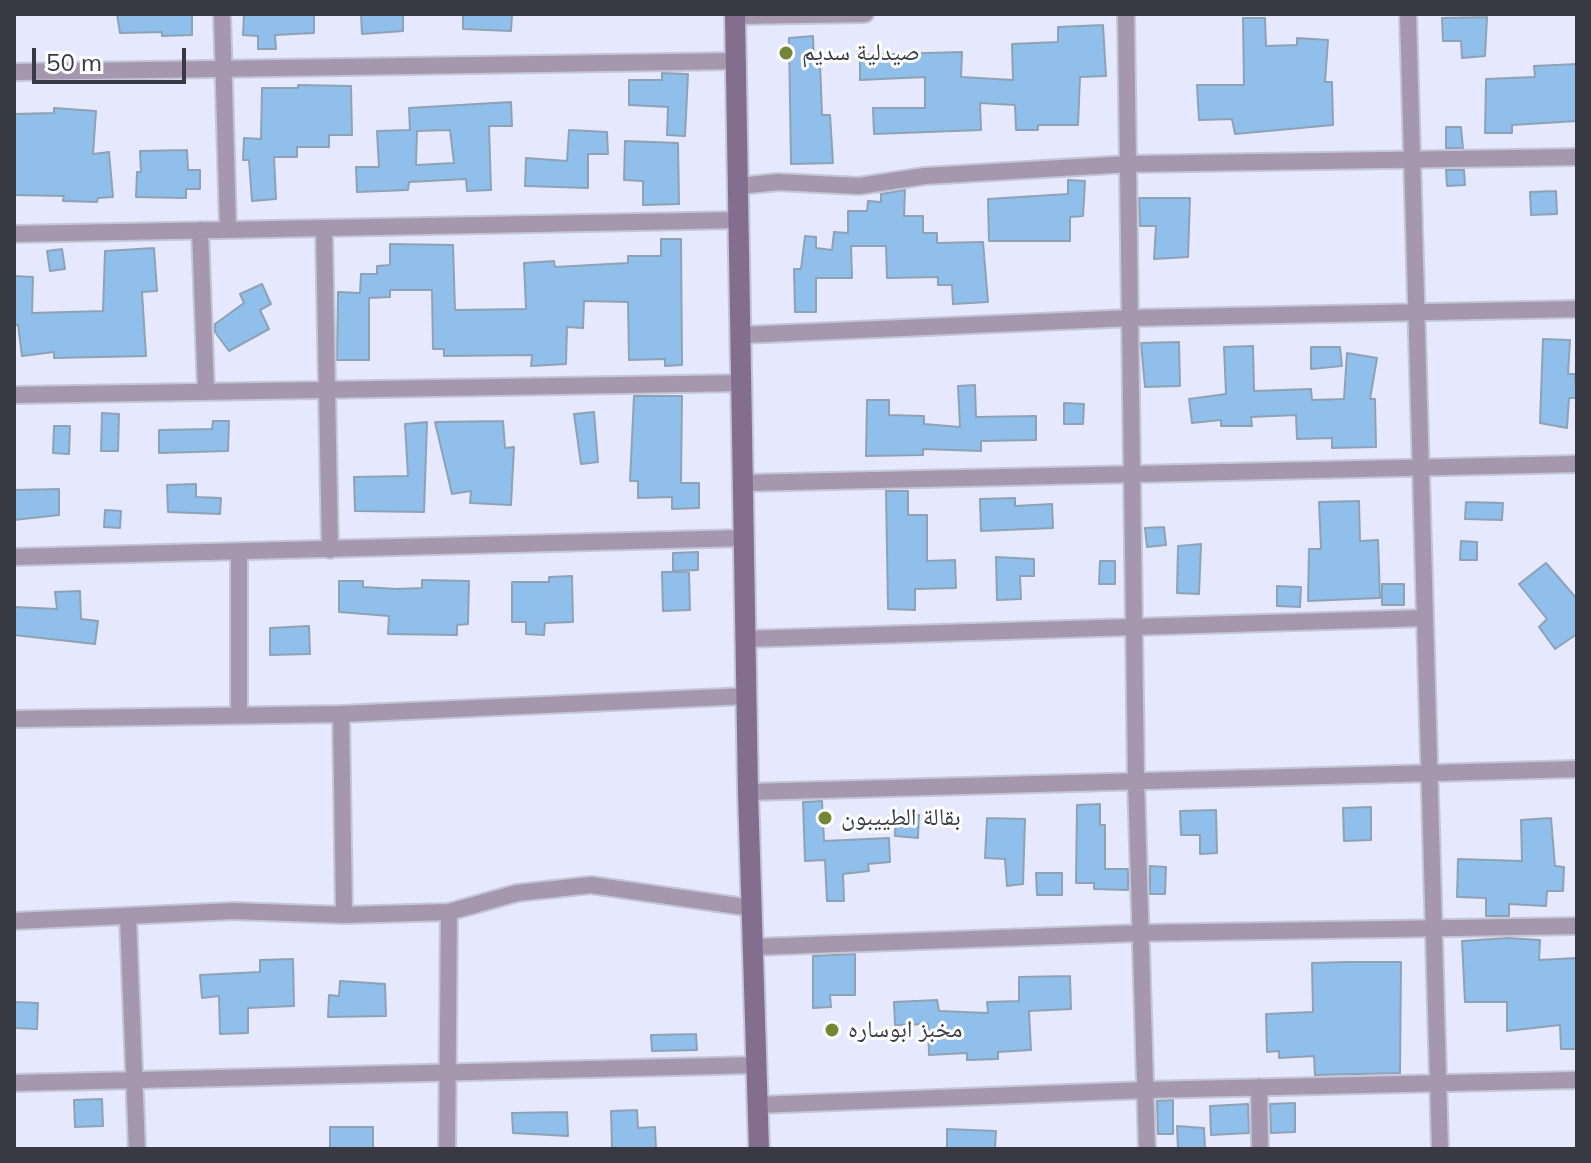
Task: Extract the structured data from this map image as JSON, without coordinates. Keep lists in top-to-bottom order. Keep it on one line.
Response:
{"places":["صيدلية سديم","بقالة الطييبون","مخبز ابوساره"],"scale_bar":"50 m"}
